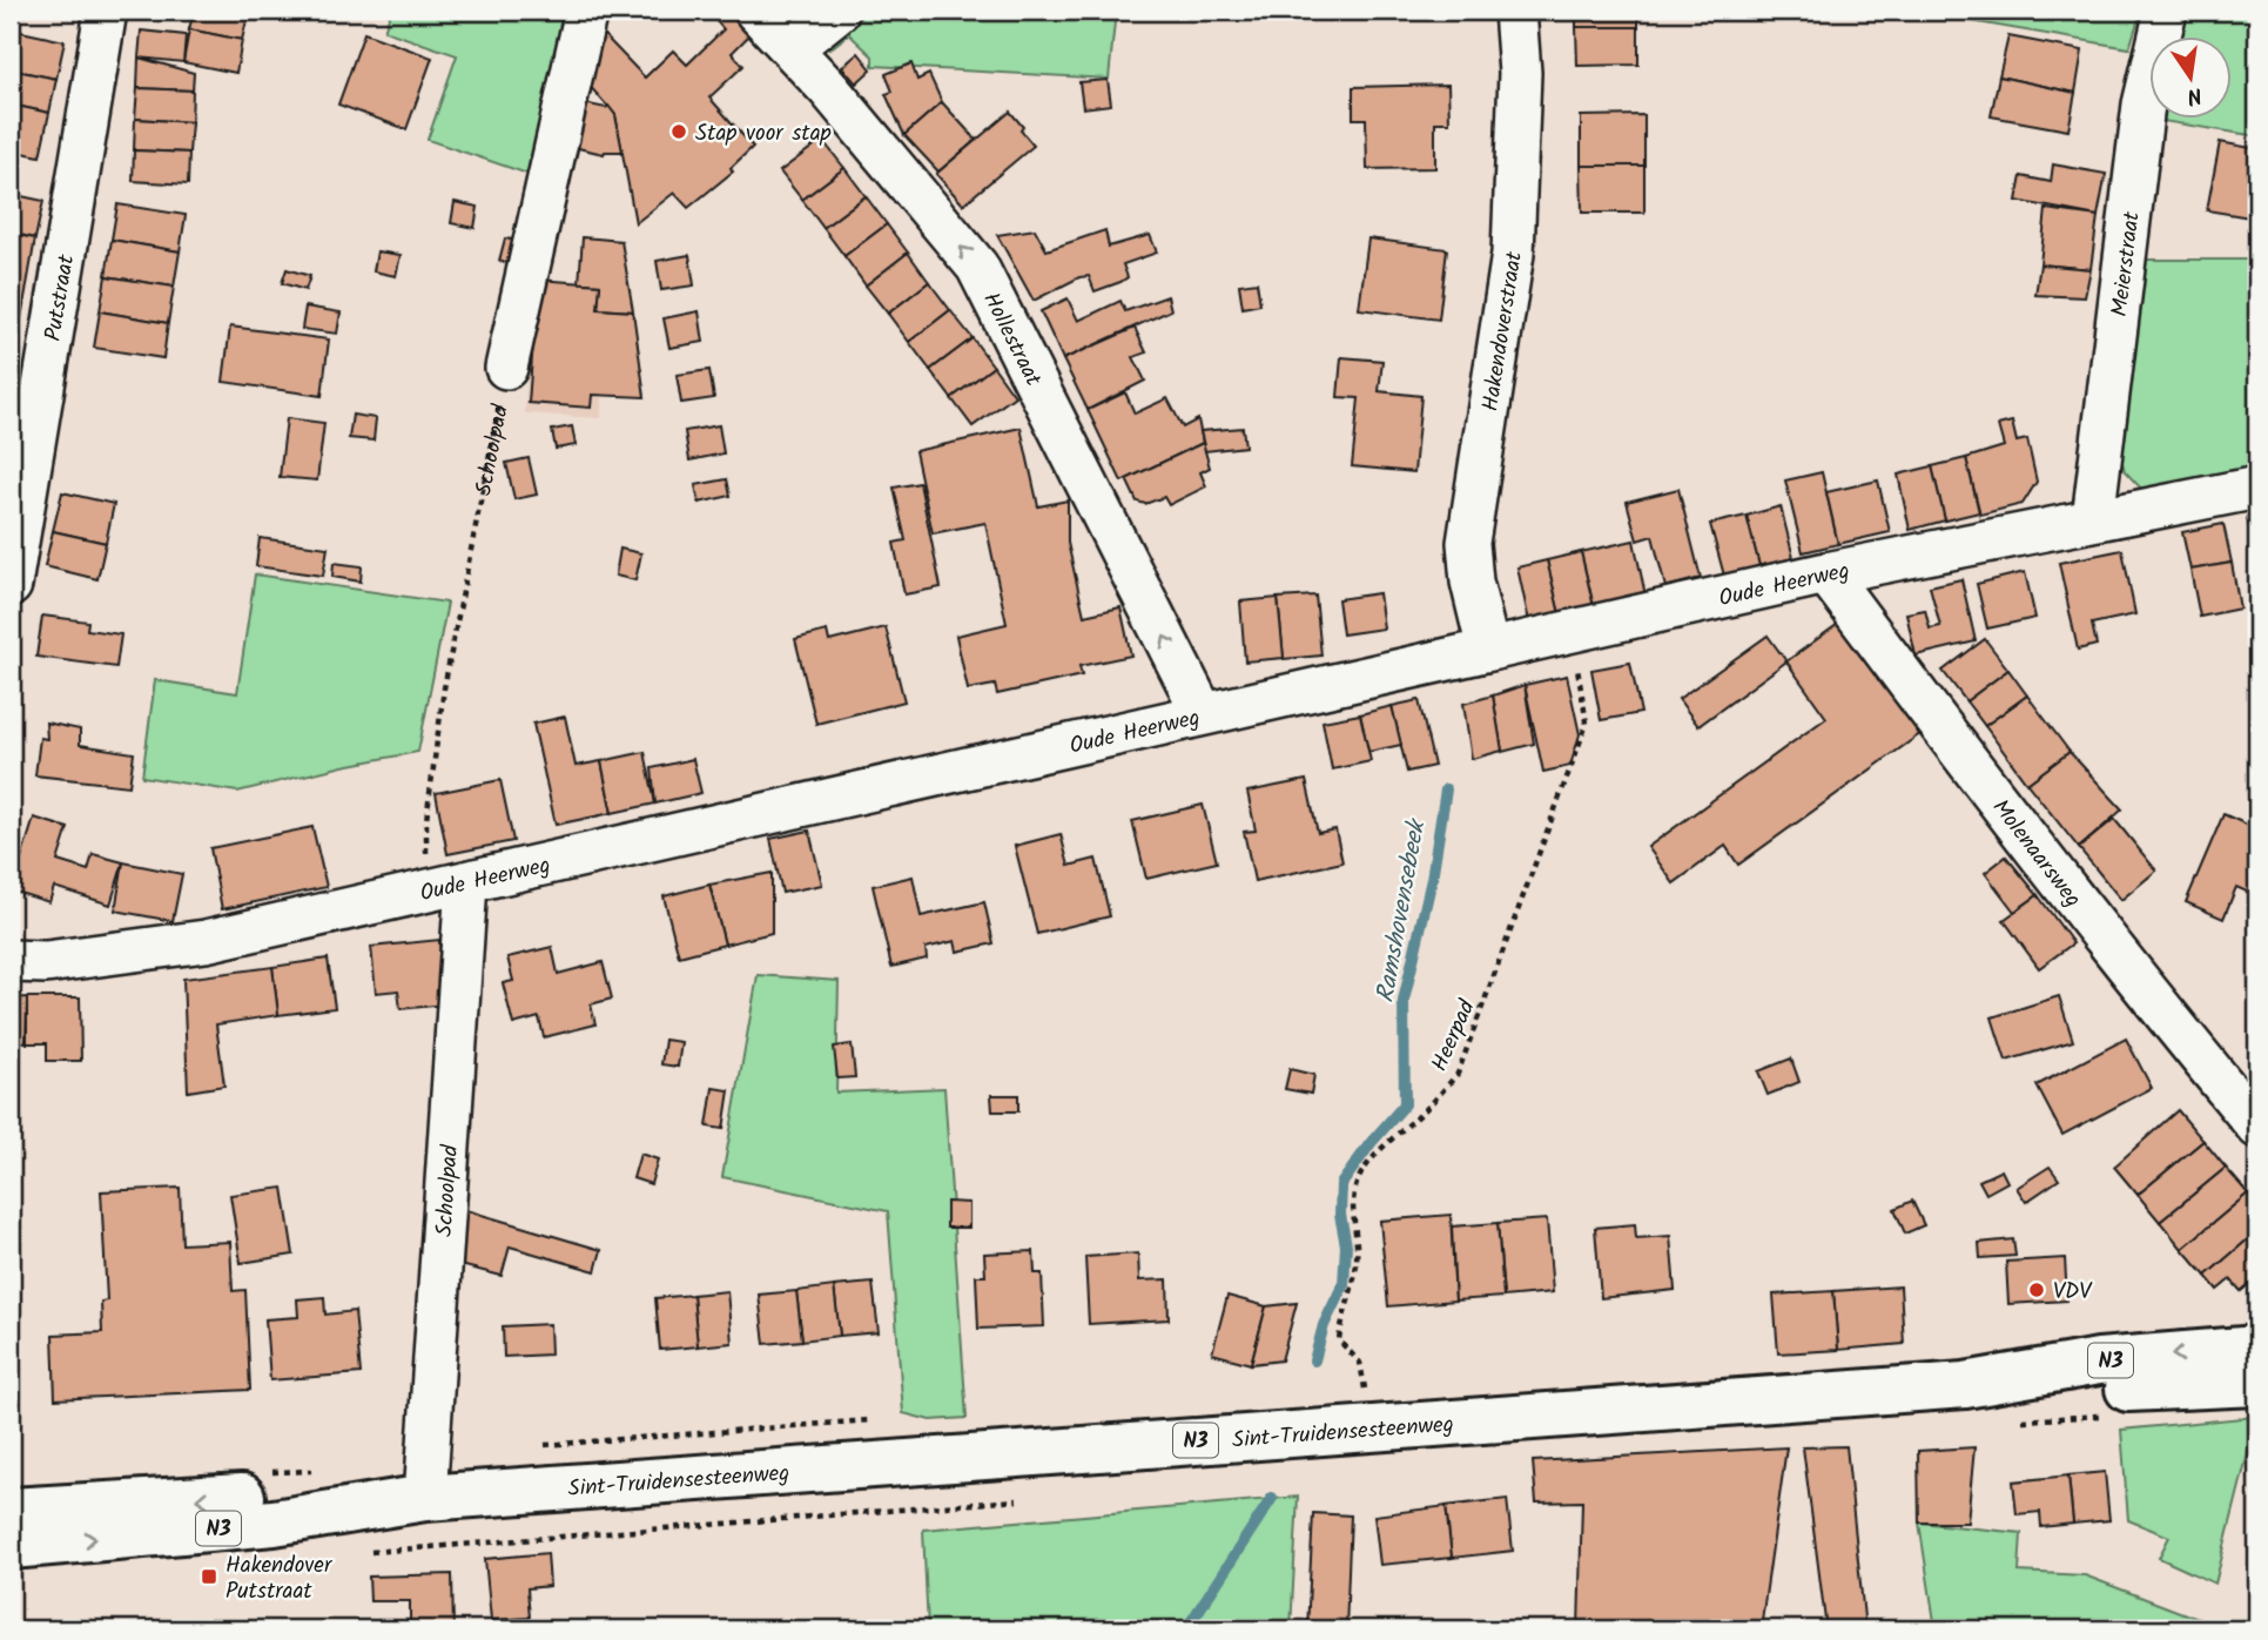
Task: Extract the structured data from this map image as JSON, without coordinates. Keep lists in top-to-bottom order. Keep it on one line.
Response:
{"streets":{"main road":["N3","Sint-Truidensesteenweg"],"street":["Meierstraat","Putstraat","Hakendoverstraat","Hollestraat","Schoolpad","Oude Heerweg","Molenaarsweg"],"path":["Heerpad"]},"crossings":[["Meierstraat","Oude Heerweg"],["Hakendoverstraat","Oude Heerweg"],["Hollestraat","Oude Heerweg"],["Schoolpad","Oude Heerweg"],["Schoolpad","Sint-Truidensesteenweg"],["Oude Heerweg","Molenaarsweg"],["Oude Heerweg","Heerpad"],["Heerpad","Sint-Truidensesteenweg"]],"one_way":["Hollestraat"],"water":["Ramshovensebeek"],"places":{"other":["Stap voor stap","VDV"],"transit":["Hakendover Putstraat"]},"north":"bottom"}
